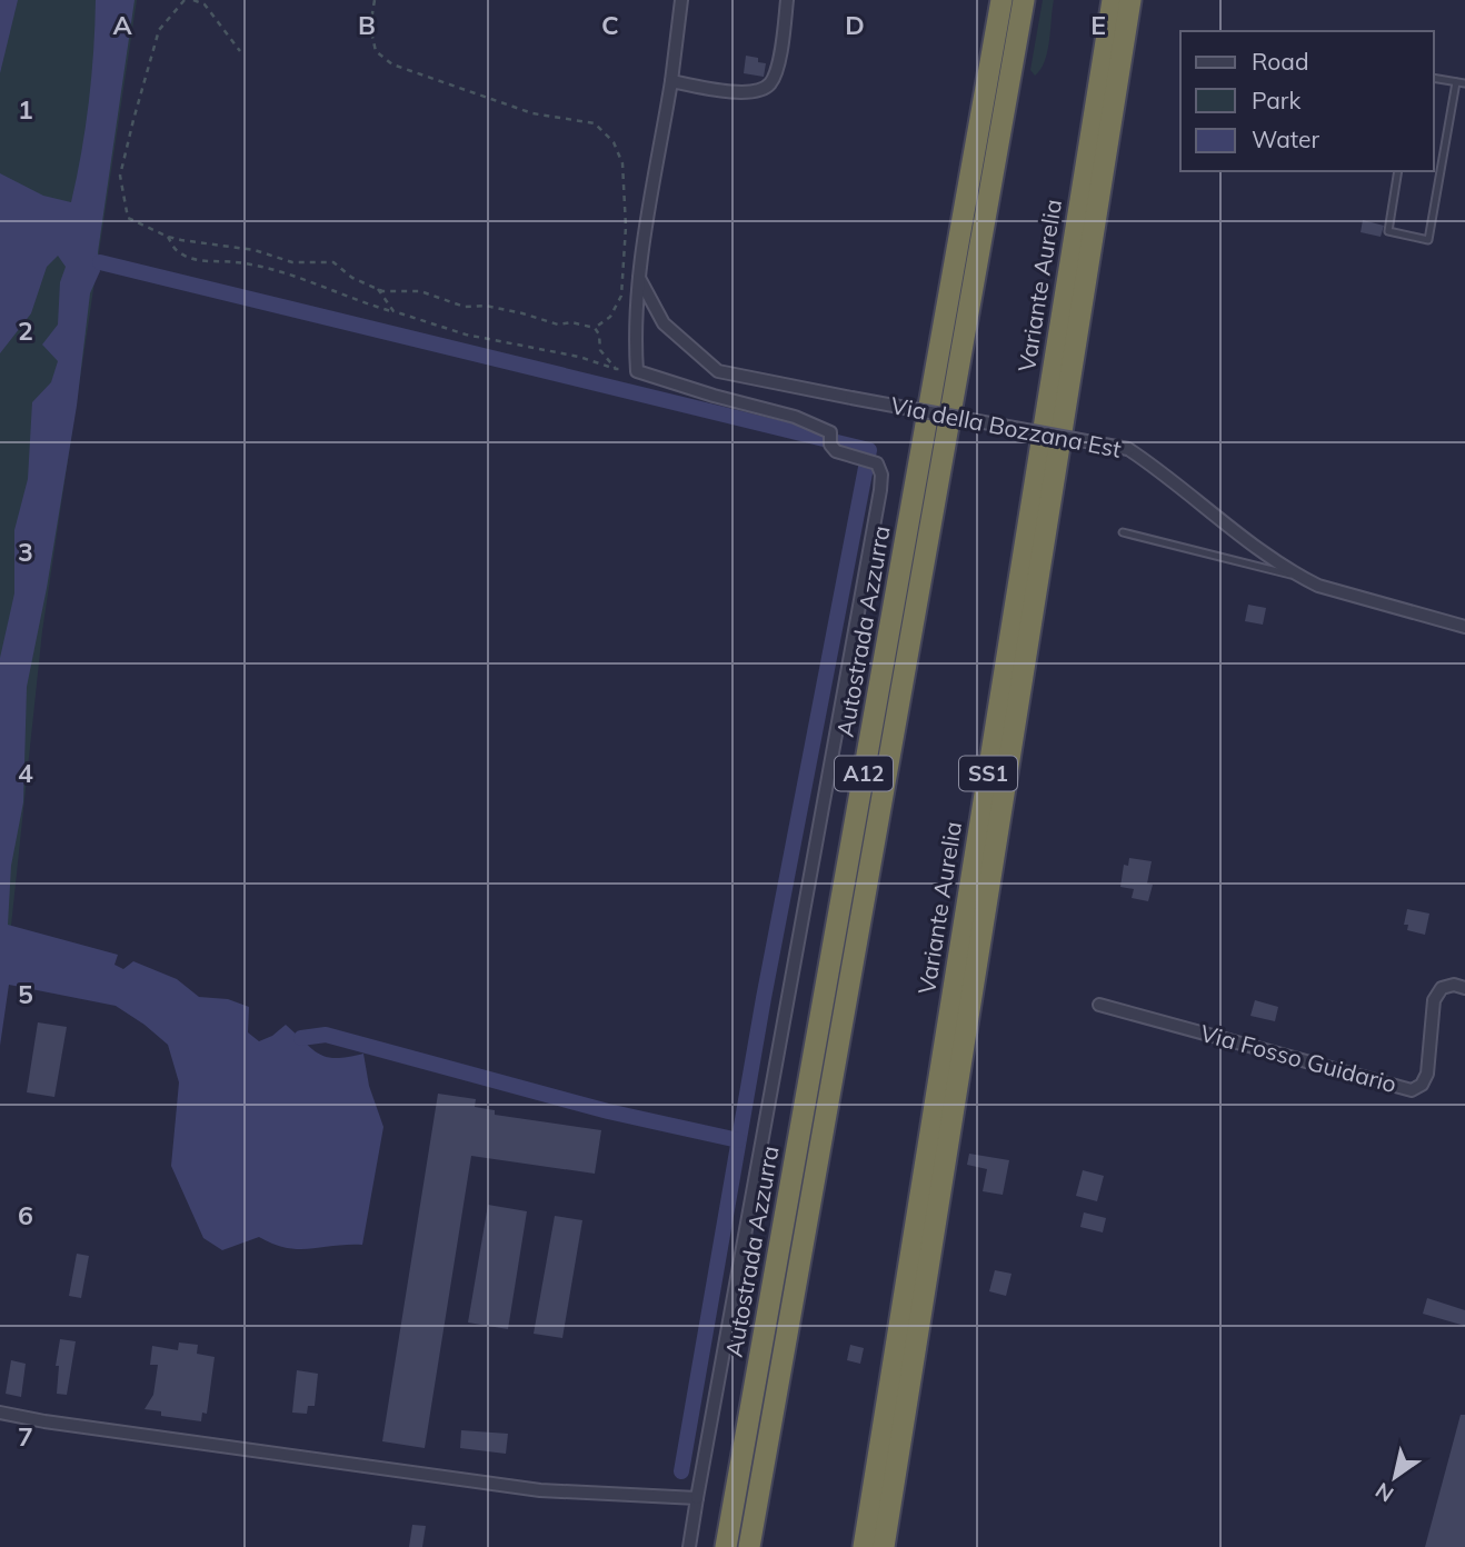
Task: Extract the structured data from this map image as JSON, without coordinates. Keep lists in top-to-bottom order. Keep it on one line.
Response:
{"streets":{"highway":["Variante Aurelia","Autostrada Azzurra","A12","SS1"],"street":["Via della Bozzana Est","Via Fosso Guidario"]},"legend":["Road","Park","Water"],"north":"bottom left","grid":{"columns":["A","B","C","D","E"],"rows":["1","2","3","4","5","6","7"]}}
